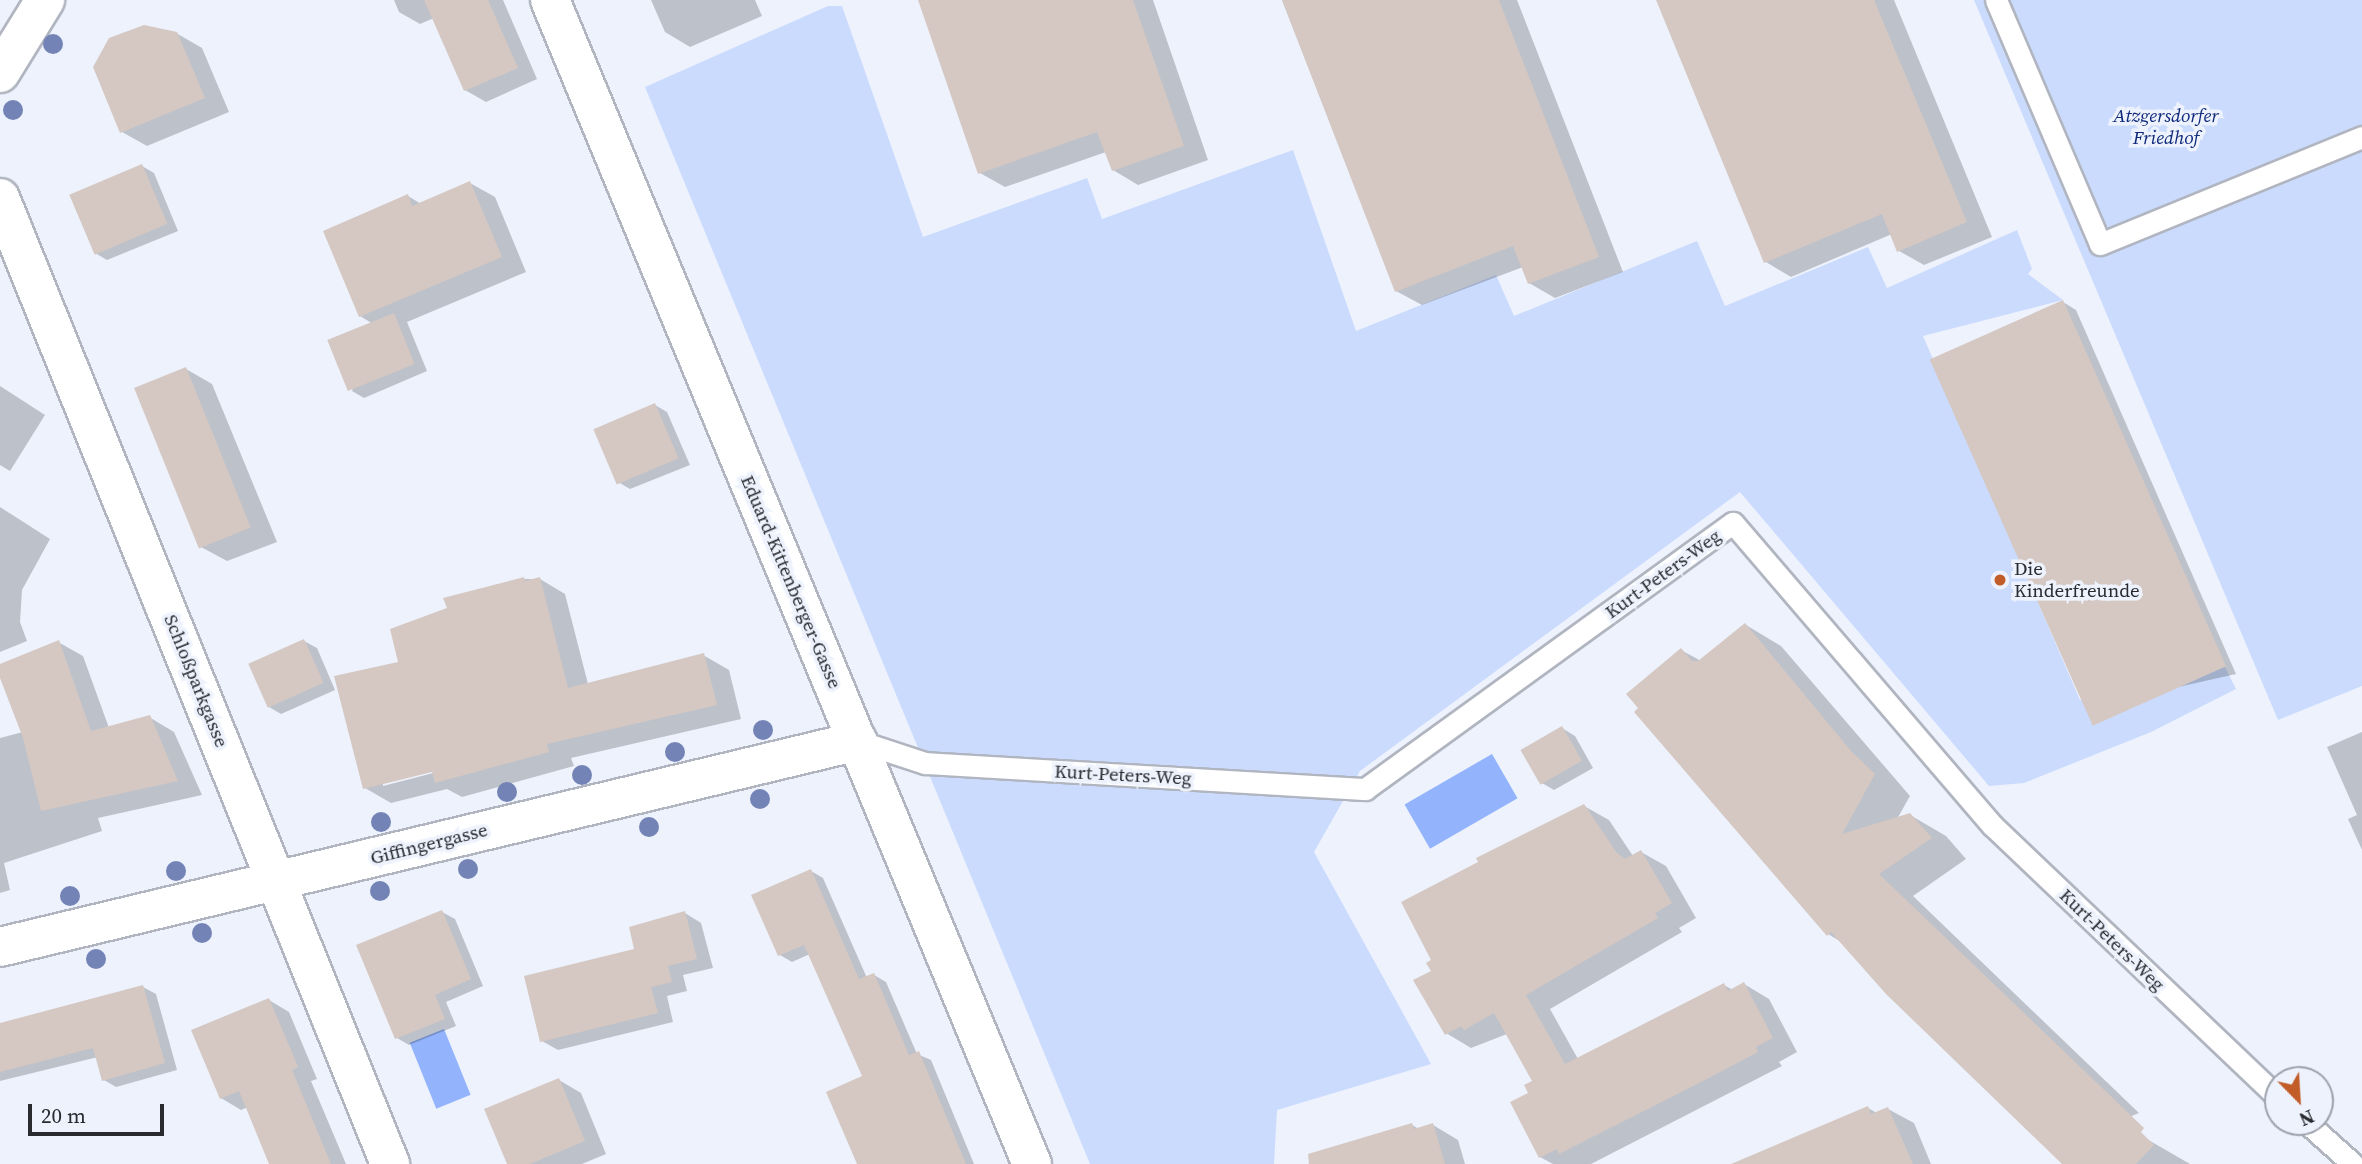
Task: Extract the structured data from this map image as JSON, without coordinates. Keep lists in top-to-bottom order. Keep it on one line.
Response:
{"streets":{"street":["Eduard-Kittenberger-Gasse","Schloßparkgasse","Giffingergasse"],"lane":["Kurt-Peters-Weg"]},"crossings":[["Kurt-Peters-Weg","Eduard-Kittenberger-Gasse"],["Kurt-Peters-Weg","Giffingergasse"],["Eduard-Kittenberger-Gasse","Giffingergasse"],["Schloßparkgasse","Giffingergasse"]],"parks":["Atzgersdorfer Friedhof"],"places":["Die Kinderfreunde"],"scale_bar":"20 m","north":"bottom right"}
